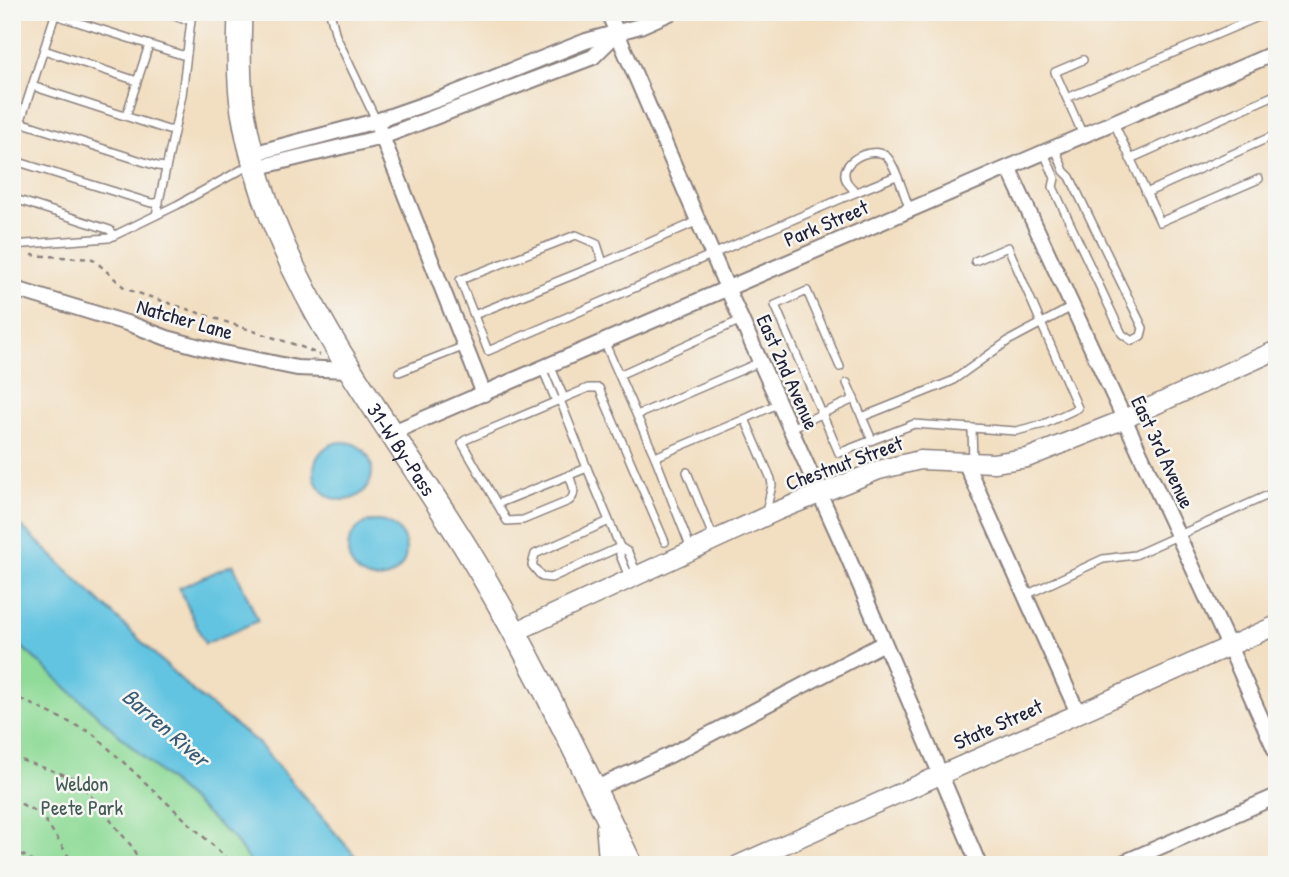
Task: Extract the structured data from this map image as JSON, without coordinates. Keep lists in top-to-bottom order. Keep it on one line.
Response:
{"streets":{"main road":["31-W By-Pass"],"street":["Park Street","Natcher Lane","East 2nd Avenue","East 3rd Avenue","Chestnut Street","State Street"]},"crossings":[["Park Street","East 2nd Avenue"],["Park Street","31-W By-Pass"],["Park Street","East 3rd Avenue"],["Natcher Lane","31-W By-Pass"],["East 2nd Avenue","Chestnut Street"],["East 2nd Avenue","State Street"],["31-W By-Pass","Chestnut Street"],["East 3rd Avenue","Chestnut Street"],["East 3rd Avenue","State Street"]],"water":["Barren River"],"parks":["Weldon Peete Park"]}
